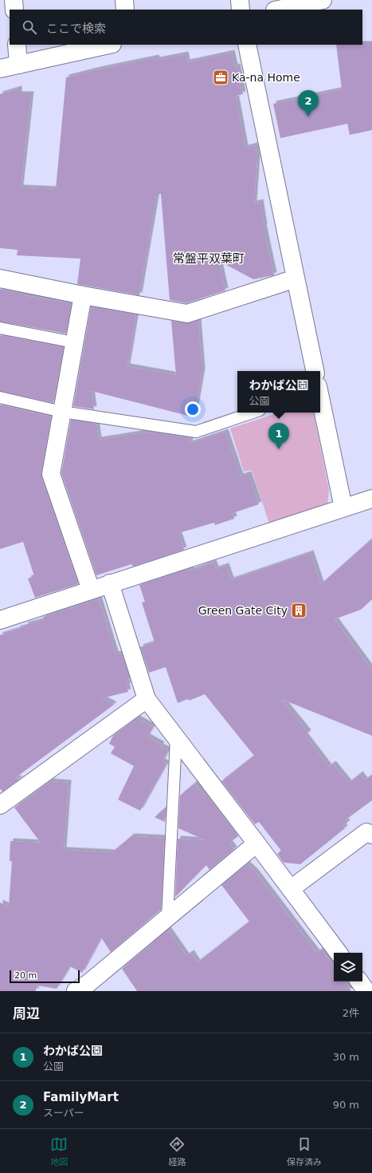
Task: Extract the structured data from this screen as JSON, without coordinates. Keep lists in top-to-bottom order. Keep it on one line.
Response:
{"districts":["常盤平双葉町"],"places":{"office":["Ka-na Home"],"building":["Green Gate City"]},"scale_bar":"20 m","page":{"search":"ここで検索","pins":["2","1"],"popup":["わかば公園","公園"],"scale":"20 m","heading":["周辺","2件"],"list":[{"mark":"1","name":"わかば公園","note":"公園","value":"30 m"},{"mark":"2","name":"FamilyMart","note":"スーパー","value":"90 m"}],"nav":["地図","経路","保存済み"]}}
